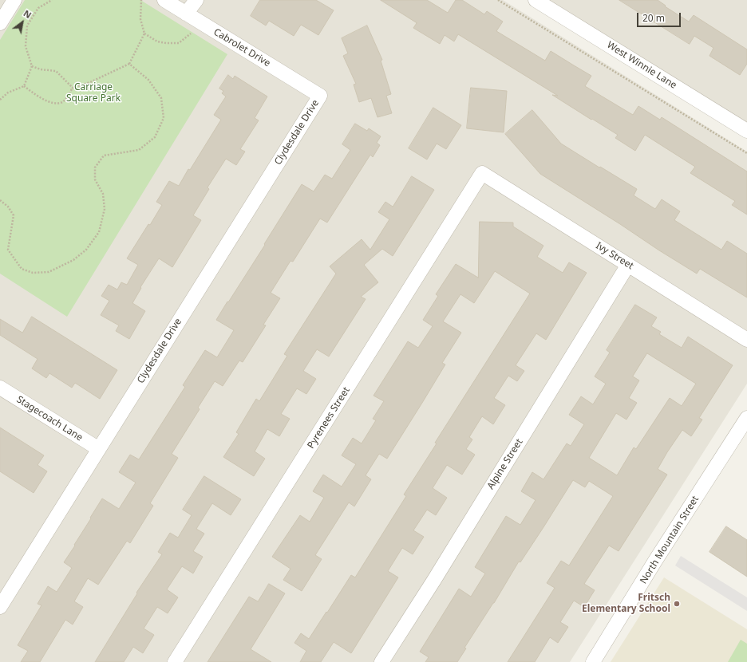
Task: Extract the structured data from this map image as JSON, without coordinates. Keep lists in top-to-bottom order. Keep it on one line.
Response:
{"streets":{"street":["Cabrolet Drive","West Winnie Lane","Clydesdale Drive","Ivy Street","Pyrenees Street","Stagecoach Lane","Alpine Street","North Mountain Street"]},"crossings":[["Cabrolet Drive","Clydesdale Drive"],["Clydesdale Drive","Stagecoach Lane"],["Ivy Street","Pyrenees Street"],["Ivy Street","Alpine Street"]],"parks":["Carriage Square Park"],"places":["Fritsch Elementary School"],"scale_bar":"20 m","north":"top right"}
